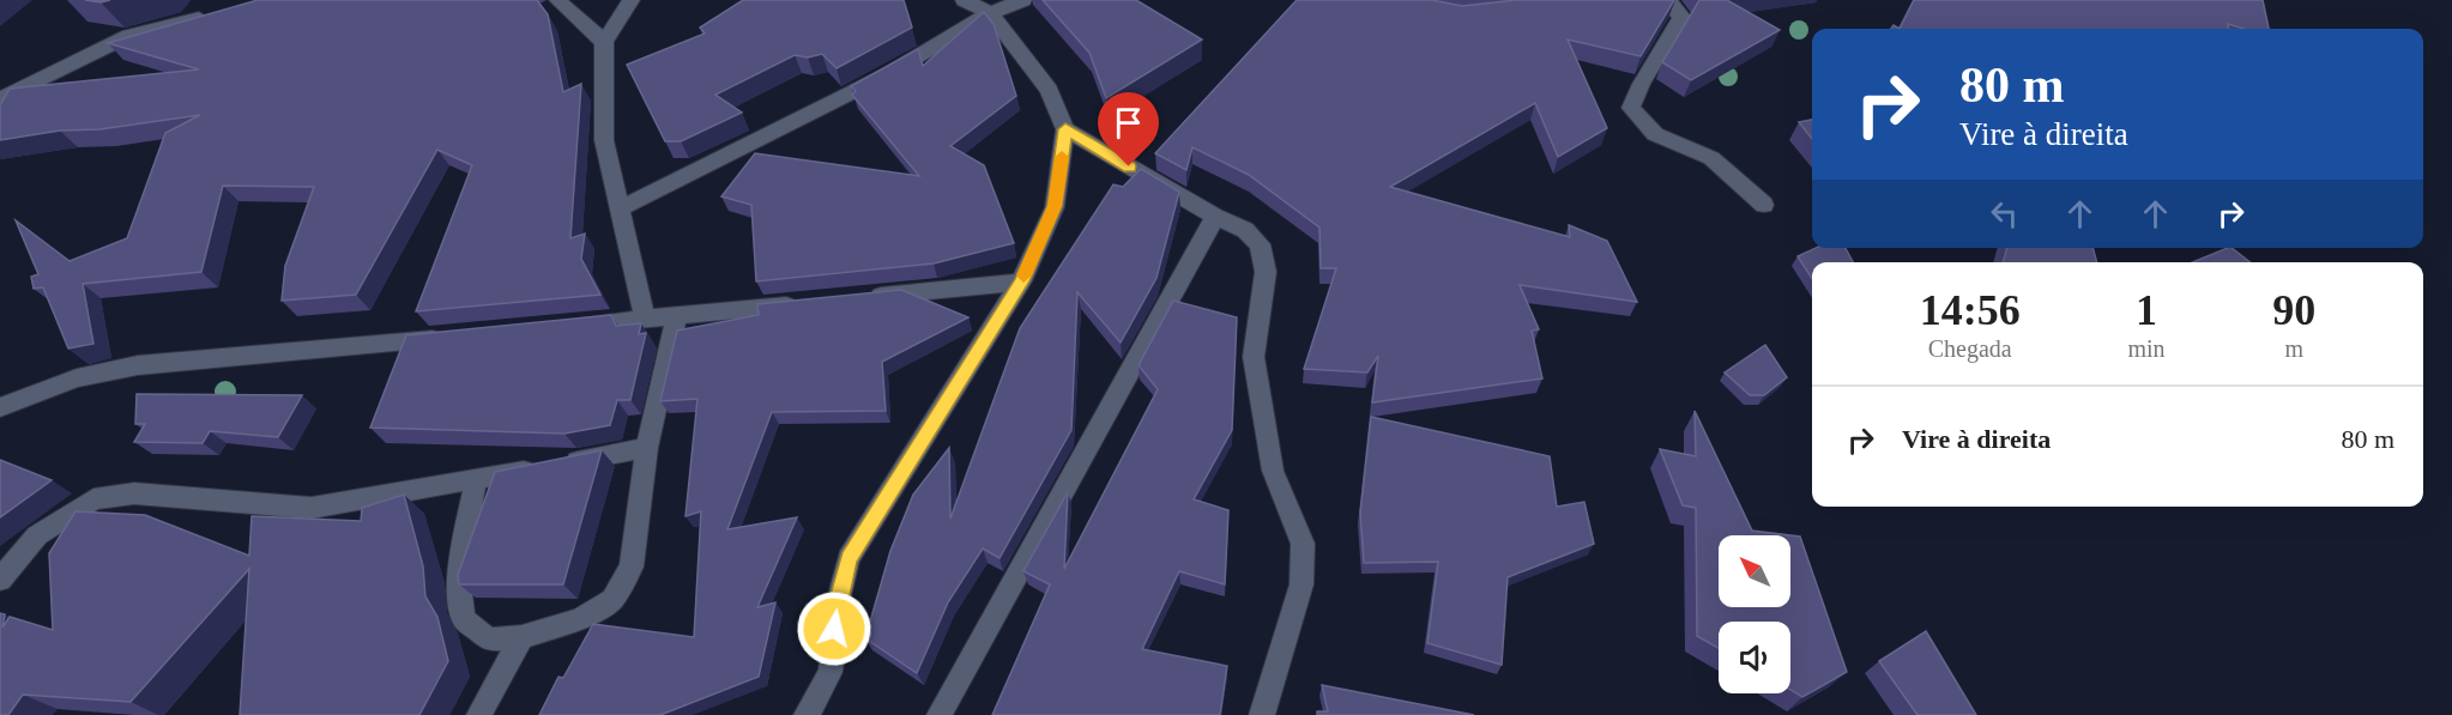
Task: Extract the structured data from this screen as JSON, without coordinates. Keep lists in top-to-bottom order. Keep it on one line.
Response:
{"north":"top left","page":{"turn":["80 m","Vire à direita"],"eta":["14:56","Chegada","1","min","90","m"],"list":[{"name":"Vire à direita","value":"80 m"}]}}
